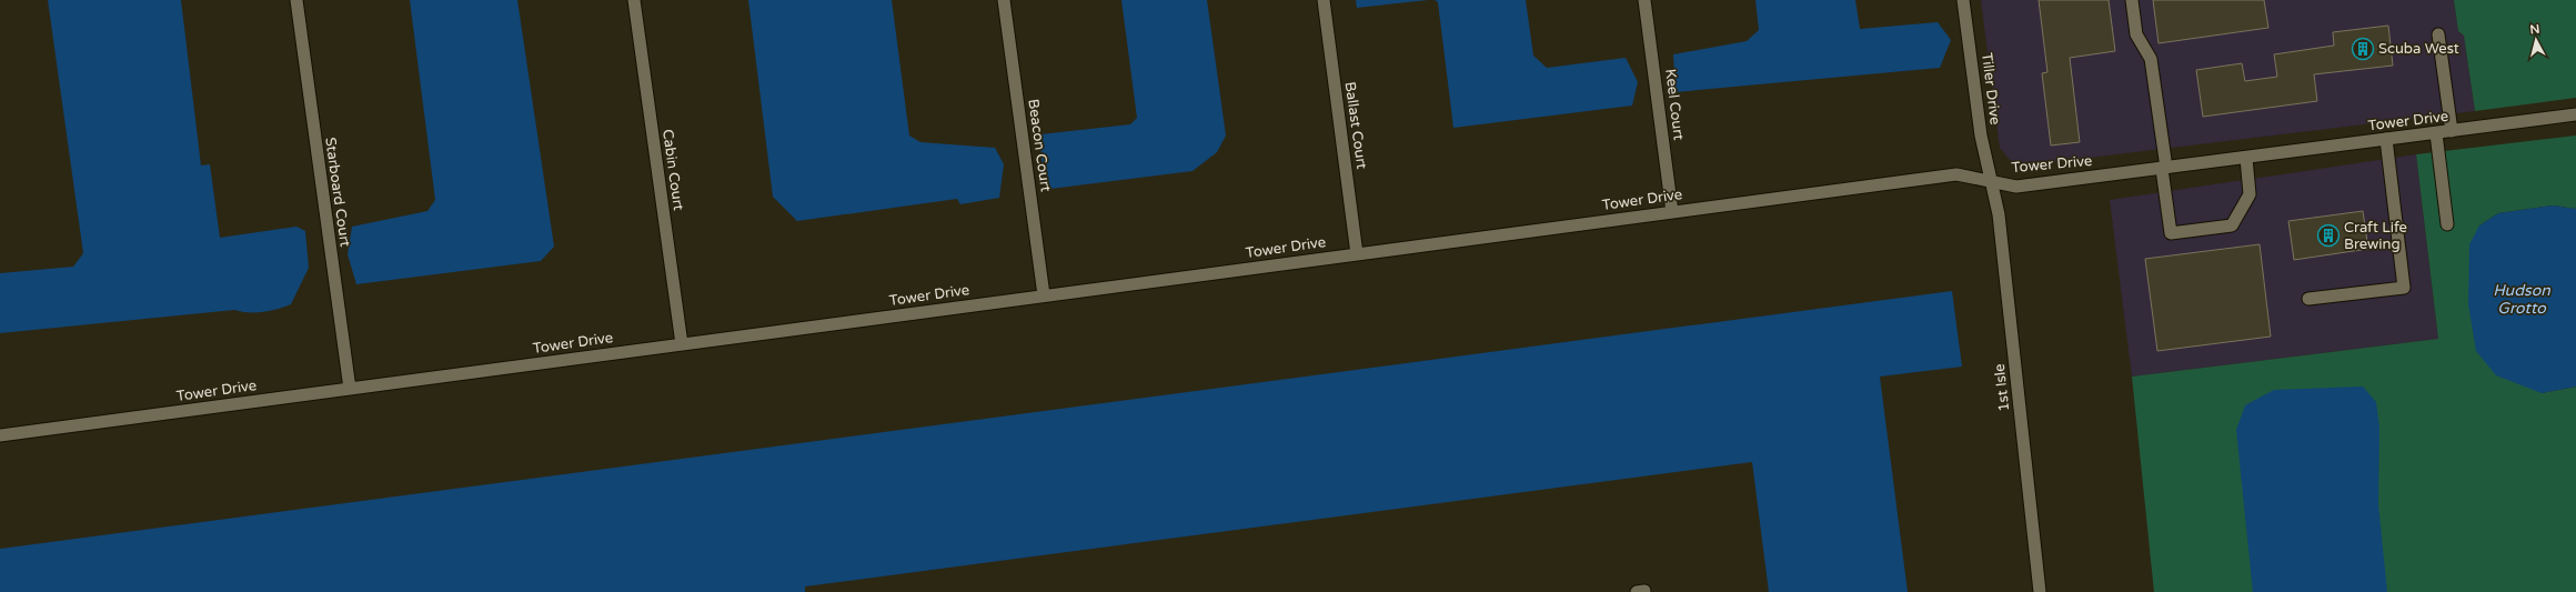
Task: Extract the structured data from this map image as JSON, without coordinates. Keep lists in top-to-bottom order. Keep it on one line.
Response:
{"streets":{"street":["Tiller Drive","Keel Court","Tower Drive","Ballast Court","Beacon Court","Cabin Court","Starboard Court","1st Isle"]},"crossings":[["Tiller Drive","Tower Drive"],["Tiller Drive","1st Isle"],["Keel Court","Tower Drive"],["Tower Drive","Ballast Court"],["Tower Drive","Beacon Court"],["Tower Drive","Cabin Court"],["Tower Drive","Starboard Court"],["Tower Drive","1st Isle"]],"water":["Hudson Grotto"],"places":{"building":["Scuba West","Craft Life Brewing"]},"north":"top"}
